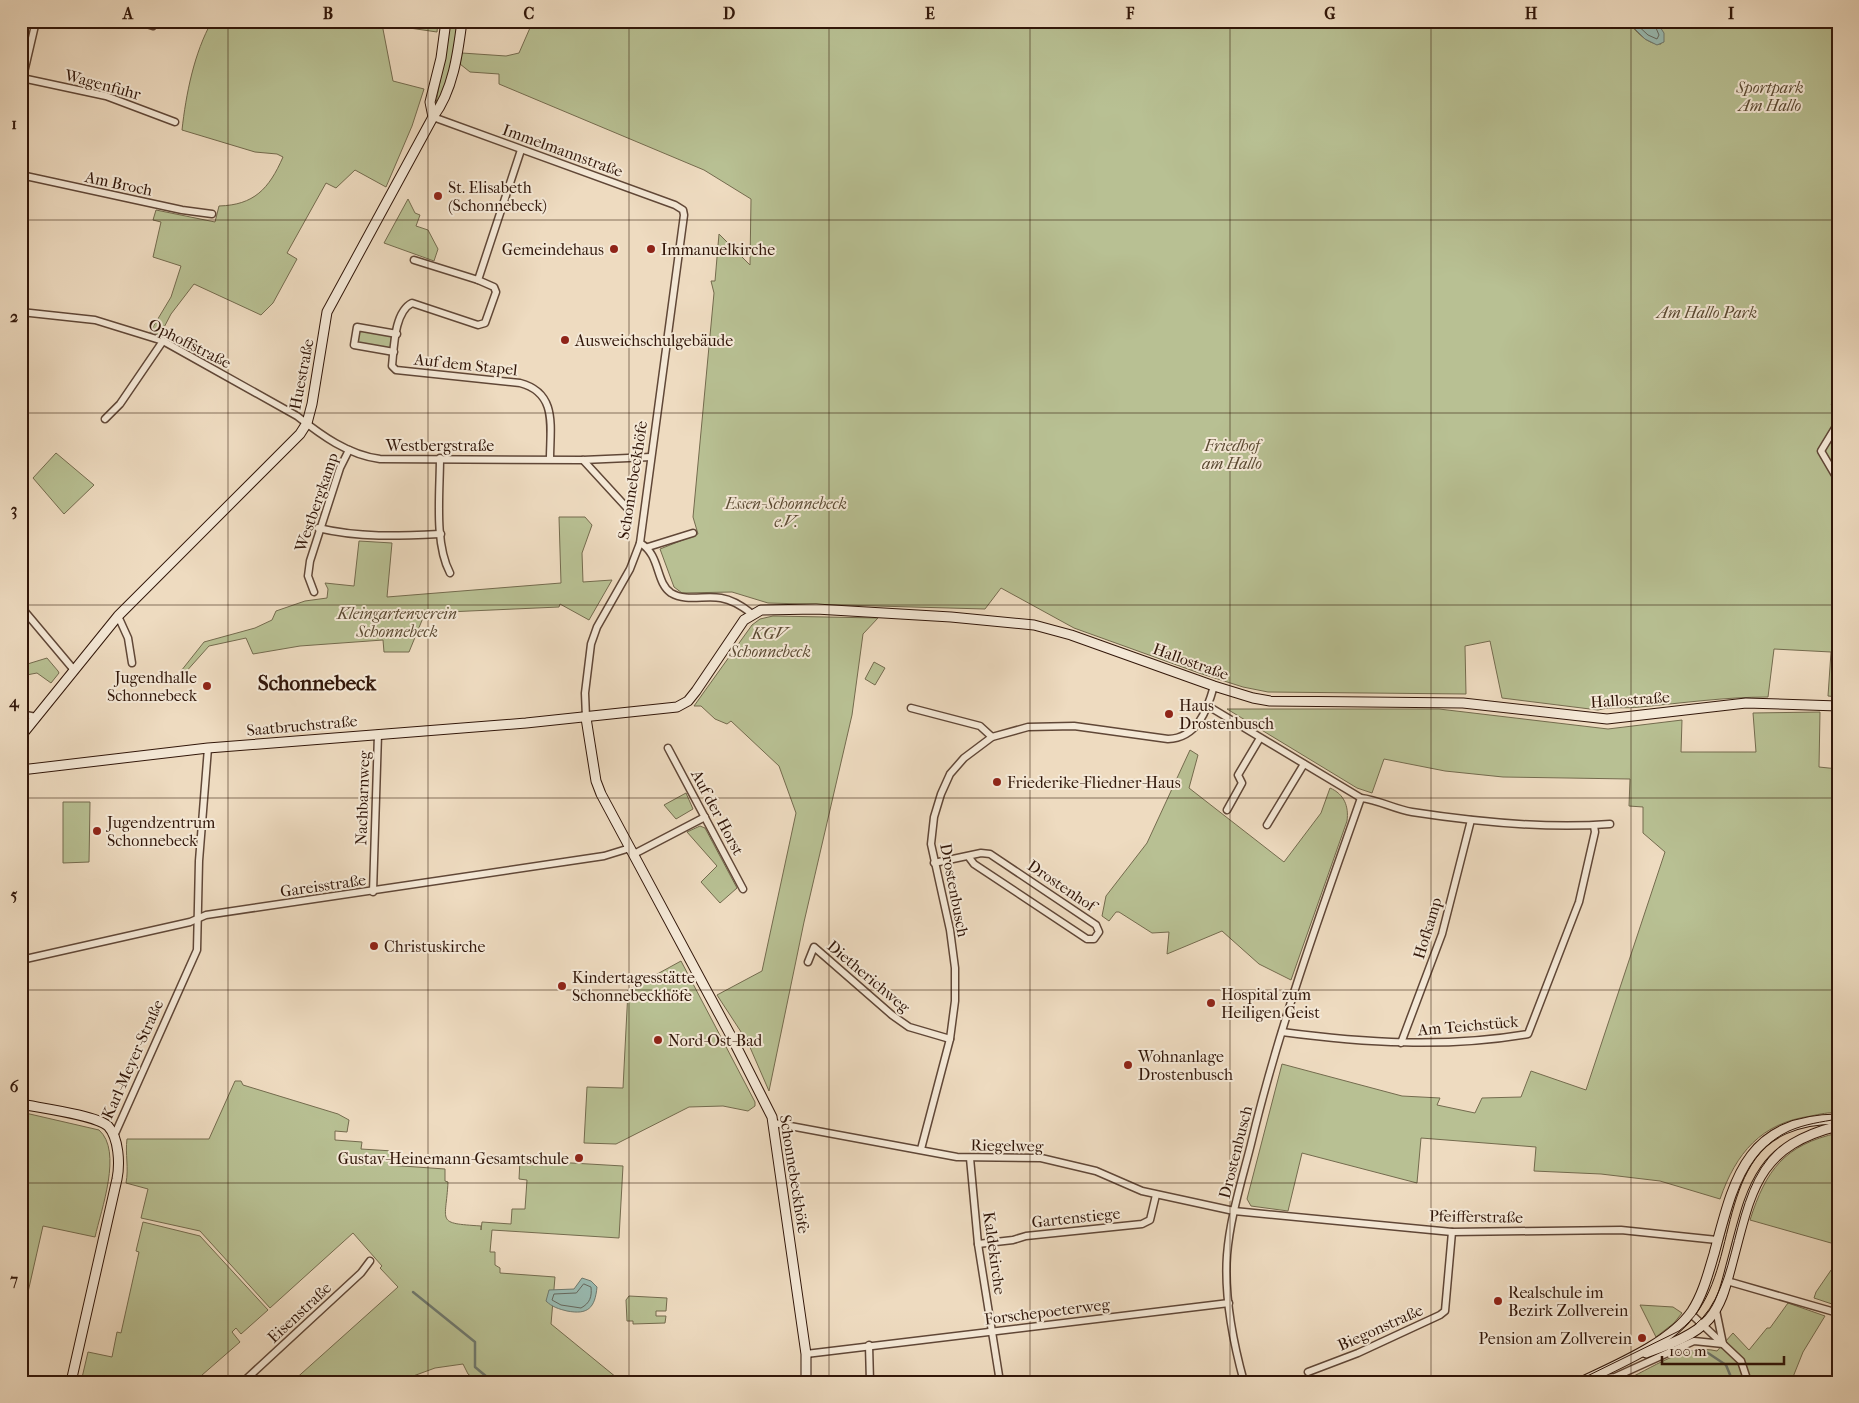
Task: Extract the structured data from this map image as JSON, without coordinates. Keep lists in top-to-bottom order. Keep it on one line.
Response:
{"streets":{"main road":["Huestraße","Schonnebeckhöfe","Hallostraße","Saatbruchstraße","Karl-Meyer-Straße"],"street":["Wagenfuhr","Immelmannstraße","Am Broch","Ophoffstraße","Auf dem Stapel","Westbergstraße","Westbergkamp","Nachbarnweg","Auf der Horst","Gareisstraße","Drostenhof","Drostenbusch","Hofkamp","Dietherichweg","Am Teichstück","Riegelweg","Pfeifferstraße","Gartenstiege","Kaldekirche","Forschepoeterweg","Eisenstraße","Biegonstraße"]},"crossings":[["Immelmannstraße","Huestraße"],["Immelmannstraße","Schonnebeckhöfe"],["Ophoffstraße","Huestraße"],["Ophoffstraße","Westbergstraße"],["Auf dem Stapel","Westbergstraße"],["Huestraße","Westbergstraße"],["Westbergstraße","Schonnebeckhöfe"],["Westbergstraße","Westbergkamp"],["Schonnebeckhöfe","Saatbruchstraße"],["Schonnebeckhöfe","Gareisstraße"],["Schonnebeckhöfe","Riegelweg"],["Schonnebeckhöfe","Forschepoeterweg"],["Hallostraße","Drostenbusch"],["Saatbruchstraße","Nachbarnweg"],["Saatbruchstraße","Karl-Meyer-Straße"],["Nachbarnweg","Gareisstraße"],["Gareisstraße","Karl-Meyer-Straße"],["Drostenhof","Drostenbusch"],["Drostenbusch","Dietherichweg"],["Drostenbusch","Am Teichstück"],["Drostenbusch","Riegelweg"],["Drostenbusch","Pfeifferstraße"],["Drostenbusch","Forschepoeterweg"],["Hofkamp","Am Teichstück"],["Riegelweg","Pfeifferstraße"],["Riegelweg","Gartenstiege"],["Riegelweg","Kaldekirche"],["Pfeifferstraße","Biegonstraße"],["Gartenstiege","Kaldekirche"],["Kaldekirche","Forschepoeterweg"]],"districts":["Schonnebeck"],"parks":["Sportpark Am Hallo","Am Hallo Park","Friedhof am Hallo","Essen-Schonnebeck e.V.","Kleingartenverein Schonnebeck","KGV Schonnebeck"],"places":["St. Elisabeth (Schonnebeck)","Gemeindehaus","Immanuelkirche","Ausweichschulgebäude","Jugendhalle Schonnebeck","Haus Drostenbusch","Friederike-Fliedner-Haus","Jugendzentrum Schonnebeck","Christuskirche","Kindertagesstätte Schonnebeckhöfe","Hospital zum Heiligen Geist","Nord-Ost-Bad","Wohnanlage Drostenbusch","Gustav-Heinemann-Gesamtschule","Realschule im Bezirk Zollverein","Pension am Zollverein"],"scale_bar":"100 m","grid":{"columns":["A","B","C","D","E","F","G","H","I"],"rows":["1","2","3","4","5","6","7"]}}
